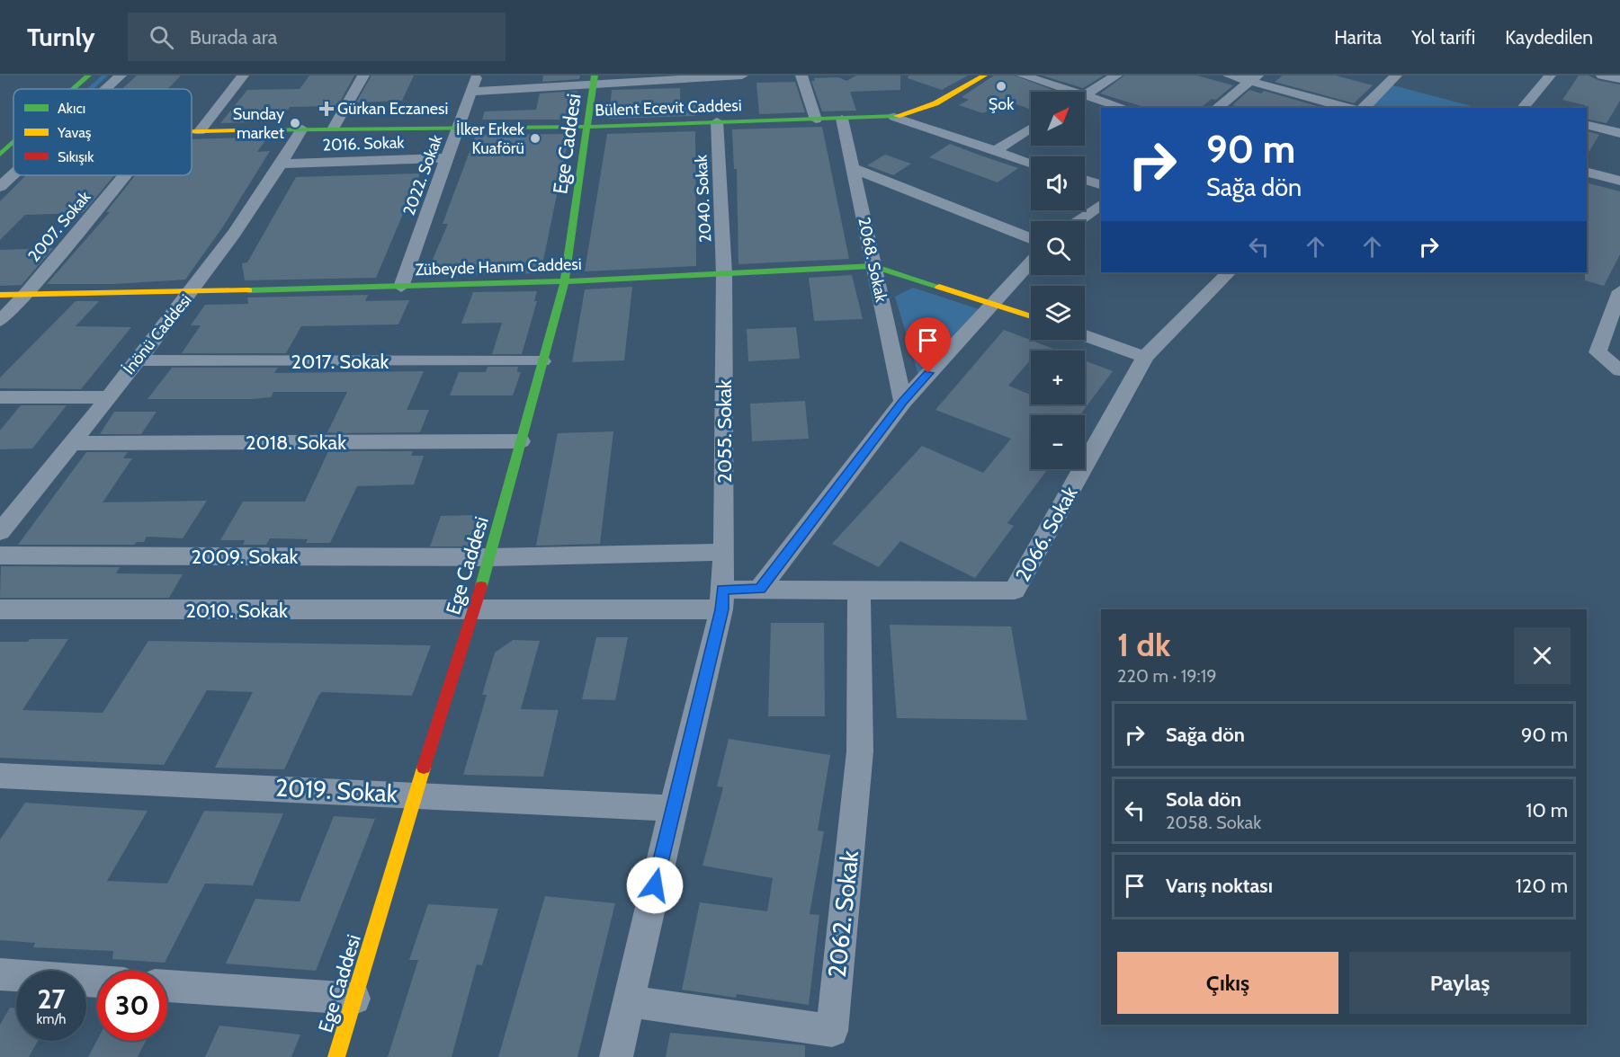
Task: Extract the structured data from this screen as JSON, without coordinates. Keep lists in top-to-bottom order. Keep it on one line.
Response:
{"streets":{"street":["Bülent Ecevit Caddesi","2016. Sokak","Ege Caddesi","2022. Sokak","2040. Sokak","2007. Sokak","2068. Sokak","Zübeyde Hanım Caddesi","İnönü Caddesi","2017. Sokak","2055. Sokak","2018. Sokak","2066. Sokak","2009. Sokak","2010. Sokak","2019. Sokak","2062. Sokak"]},"crossings":[["Bülent Ecevit Caddesi","Ege Caddesi"],["Bülent Ecevit Caddesi","2022. Sokak"],["Bülent Ecevit Caddesi","2040. Sokak"],["Bülent Ecevit Caddesi","2068. Sokak"],["Bülent Ecevit Caddesi","İnönü Caddesi"],["2016. Sokak","2022. Sokak"],["2016. Sokak","İnönü Caddesi"],["Ege Caddesi","Zübeyde Hanım Caddesi"],["Ege Caddesi","2017. Sokak"],["Ege Caddesi","2018. Sokak"],["Ege Caddesi","2009. Sokak"],["Ege Caddesi","2010. Sokak"],["Ege Caddesi","2019. Sokak"],["2022. Sokak","Zübeyde Hanım Caddesi"],["2040. Sokak","Zübeyde Hanım Caddesi"],["2040. Sokak","2055. Sokak"],["2007. Sokak","Zübeyde Hanım Caddesi"],["2068. Sokak","Zübeyde Hanım Caddesi"],["Zübeyde Hanım Caddesi","İnönü Caddesi"],["Zübeyde Hanım Caddesi","2055. Sokak"],["İnönü Caddesi","2017. Sokak"],["İnönü Caddesi","2018. Sokak"],["2055. Sokak","2009. Sokak"],["2055. Sokak","2010. Sokak"],["2055. Sokak","2019. Sokak"],["2055. Sokak","2062. Sokak"],["2066. Sokak","2010. Sokak"],["2010. Sokak","2062. Sokak"]],"places":{"other":["Şok","Sunday market","İlker Erkek Kuaförü"],"health":["Gürkan Eczanesi"]},"legend":["Akıcı","Yavaş","Sıkışık"],"north":"top right","page":{"header":"Turnly","search":"Burada ara","nav":["Harita","Yol tarifi","Kaydedilen"],"map_buttons":["+","−"],"turn":["90 m","Sağa dön"],"heading":["1 dk","220 m · 19:19"],"list":[{"name":"Sağa dön","value":"90 m"},{"name":"Sola dön","note":"2058. Sokak","value":"10 m"},{"name":"Varış noktası","value":"120 m"}],"buttons":["Çıkış","Paylaş"],"speed":"27 km/h","limit":"30"}}
